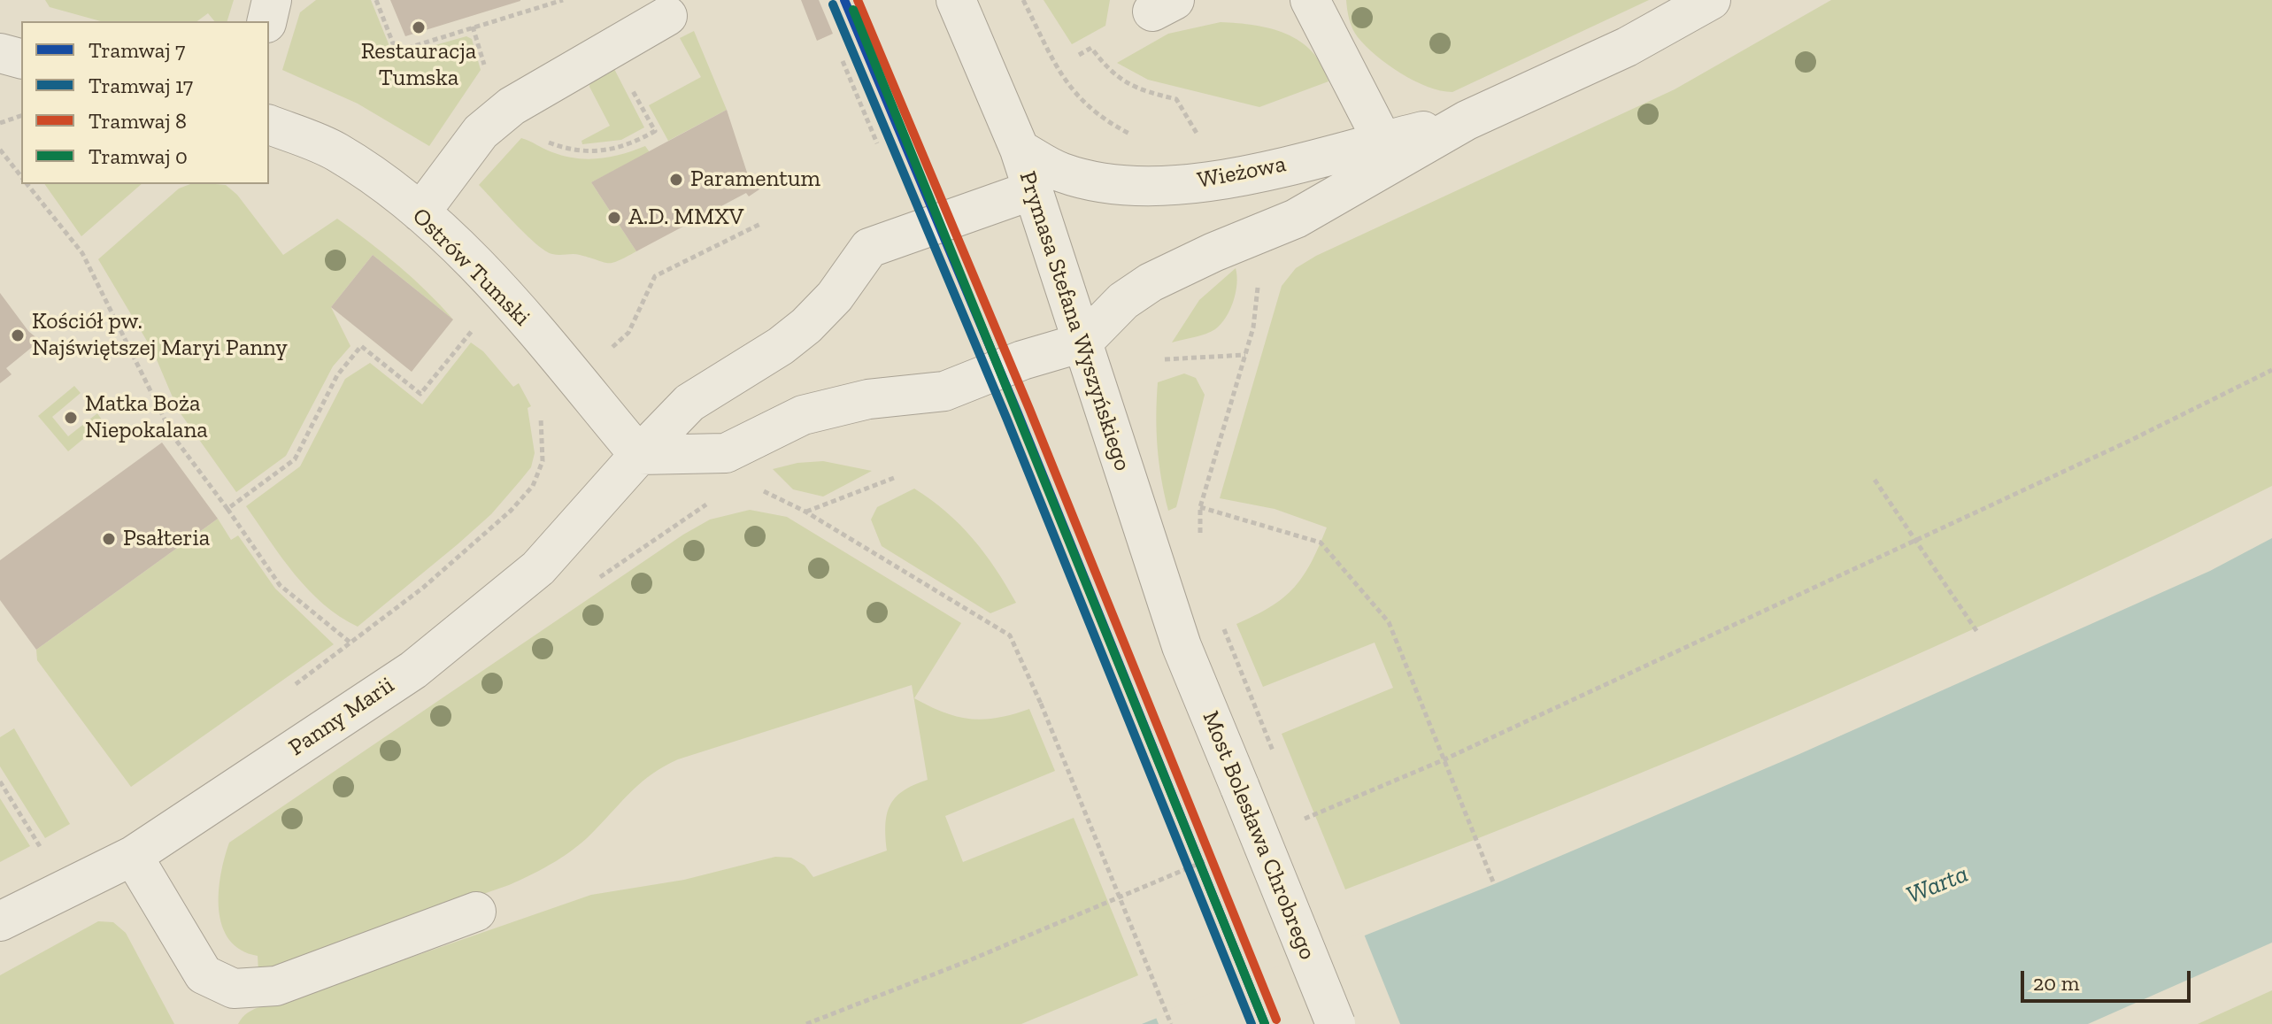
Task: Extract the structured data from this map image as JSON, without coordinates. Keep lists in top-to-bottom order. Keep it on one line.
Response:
{"streets":{"street":["Wieżowa","Ostrów Tumski","Prymasa Stefana Wyszyńskiego","Panny Marii","Most Bolesława Chrobrego"]},"crossings":[["Wieżowa","Prymasa Stefana Wyszyńskiego"],["Ostrów Tumski","Panny Marii"],["Prymasa Stefana Wyszyńskiego","Panny Marii"],["Prymasa Stefana Wyszyńskiego","Most Bolesława Chrobrego"]],"water":["Warta"],"places":["Restauracja Tumska","Paramentum","A.D. MMXV","Kościół pw. Najświętszej Maryi Panny","Matka Boża Niepokalana","Psałteria"],"lines":["tram line 7","tram line 8","tram line 17","tram line 0"],"legend":["Tramwaj 7","Tramwaj 17","Tramwaj 8","Tramwaj 0"],"scale_bar":"20 m"}
